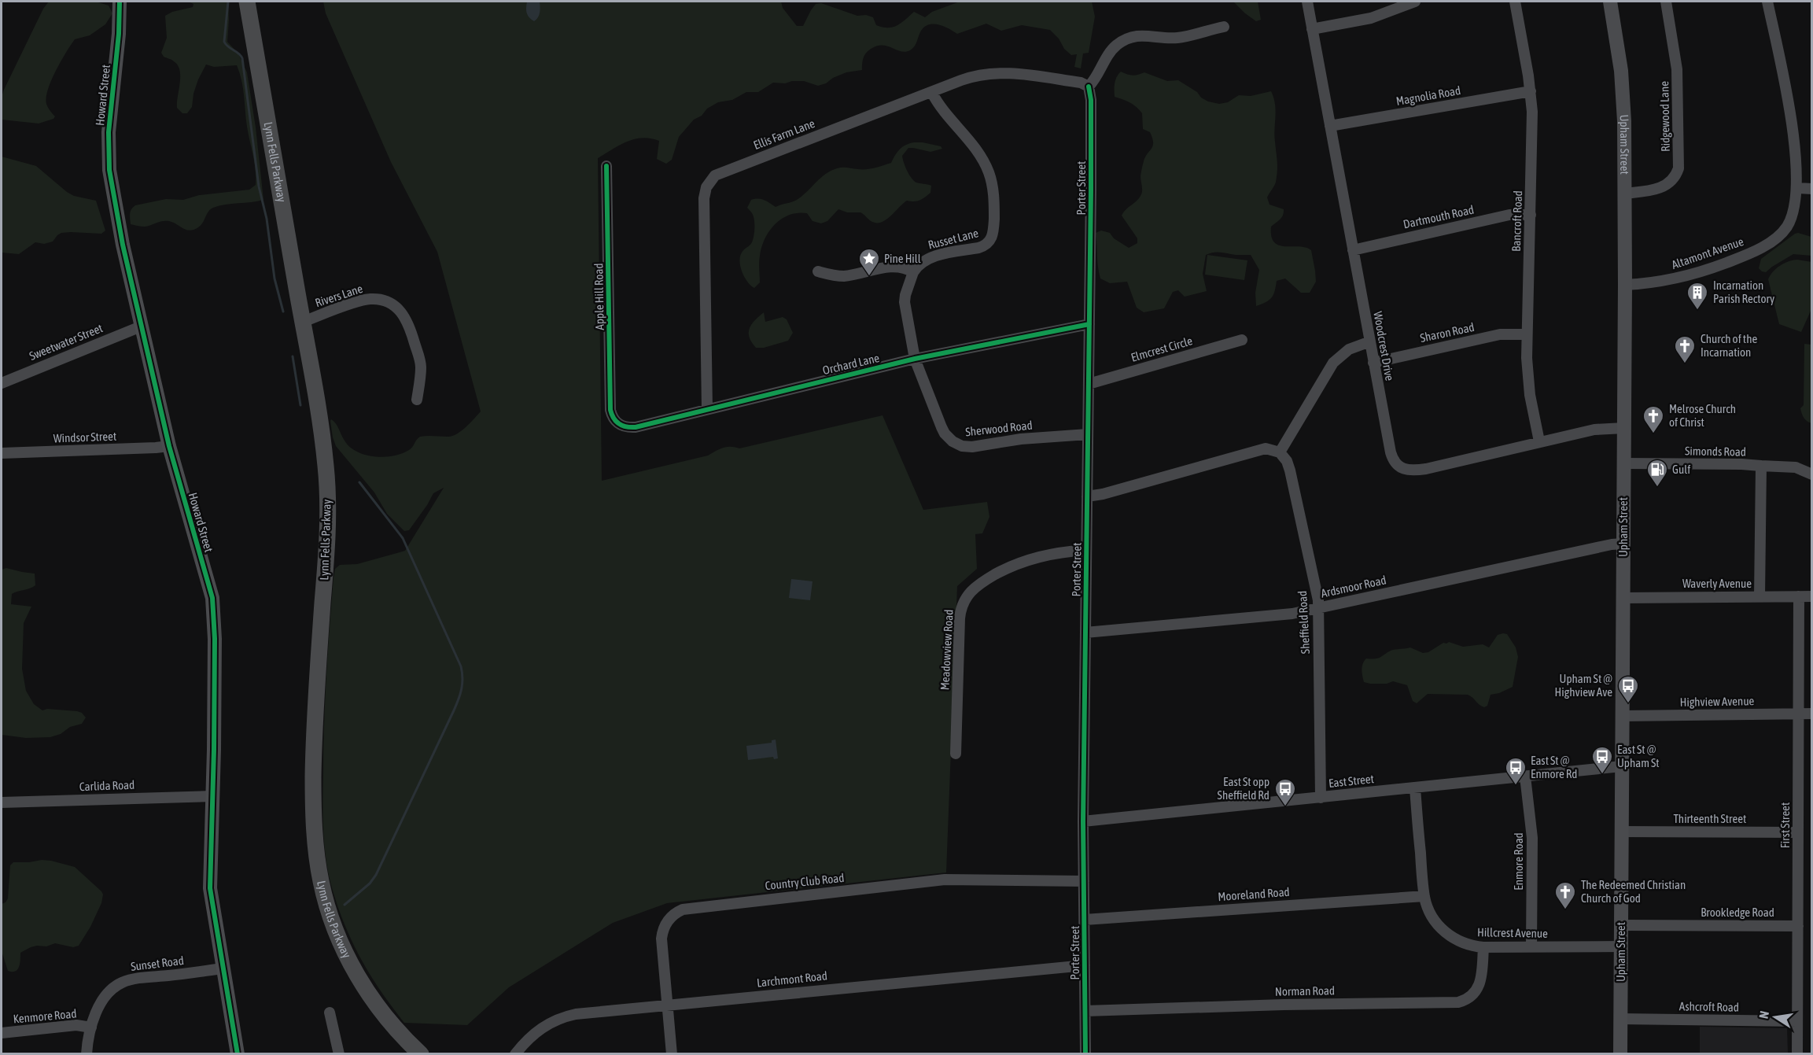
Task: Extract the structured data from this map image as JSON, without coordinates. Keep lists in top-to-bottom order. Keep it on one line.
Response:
{"streets":{"main road":["Lynn Fells Parkway"],"street":["Howard Street","Magnolia Road","Ridgewood Lane","Ellis Farm Lane","Upham Street","Porter Street","Dartmouth Road","Bancroft Road","Russet Lane","Altamont Avenue","Rivers Lane","Apple Hill Road","Sharon Road","Sweetwater Street","Woodcrest Drive","Elmcrest Circle","Orchard Lane","Sherwood Road","Windsor Street","Simonds Road","Waverly Avenue","Ardsmoor Road","Sheffield Road","Meadowview Road","Highview Avenue","East Street","Carlida Road","Thirteenth Street","First Street","Enmore Road","Country Club Road","Mooreland Road","Brookledge Road","Hillcrest Avenue","Sunset Road","Larchmont Road","Norman Road","Ashcroft Road","Kenmore Road"]},"crossings":[["Howard Street","Sweetwater Street"],["Howard Street","Windsor Street"],["Howard Street","Carlida Road"],["Howard Street","Sunset Road"],["Magnolia Road","Bancroft Road"],["Magnolia Road","Woodcrest Drive"],["Ridgewood Lane","Upham Street"],["Ellis Farm Lane","Porter Street"],["Ellis Farm Lane","Russet Lane"],["Ellis Farm Lane","Orchard Lane"],["Upham Street","Altamont Avenue"],["Upham Street","Woodcrest Drive"],["Upham Street","Simonds Road"],["Upham Street","Waverly Avenue"],["Upham Street","Ardsmoor Road"],["Upham Street","Highview Avenue"],["Upham Street","East Street"],["Upham Street","Thirteenth Street"],["Upham Street","Brookledge Road"],["Upham Street","Hillcrest Avenue"],["Upham Street","Ashcroft Road"],["Lynn Fells Parkway","Rivers Lane"],["Porter Street","Elmcrest Circle"],["Porter Street","Orchard Lane"],["Porter Street","Sherwood Road"],["Porter Street","Ardsmoor Road"],["Porter Street","Meadowview Road"],["Porter Street","East Street"],["Porter Street","Country Club Road"],["Porter Street","Mooreland Road"],["Porter Street","Larchmont Road"],["Porter Street","Norman Road"],["Dartmouth Road","Bancroft Road"],["Dartmouth Road","Woodcrest Drive"],["Bancroft Road","Sharon Road"],["Bancroft Road","Woodcrest Drive"],["Russet Lane","Sherwood Road"],["Apple Hill Road","Orchard Lane"],["Sharon Road","Woodcrest Drive"],["Orchard Lane","Sherwood Road"],["Simonds Road","Waverly Avenue"],["Waverly Avenue","First Street"],["Ardsmoor Road","Sheffield Road"],["Sheffield Road","East Street"],["Highview Avenue","First Street"],["East Street","Enmore Road"],["East Street","Hillcrest Avenue"],["Thirteenth Street","First Street"],["First Street","Brookledge Road"],["First Street","Ashcroft Road"],["Enmore Road","Hillcrest Avenue"],["Country Club Road","Larchmont Road"],["Mooreland Road","Hillcrest Avenue"],["Hillcrest Avenue","Norman Road"],["Sunset Road","Kenmore Road"]],"places":{"place":["Pine Hill"],"building":["Incarnation Parish Rectory"],"church":["Church of the Incarnation","Melrose Church of Christ","The Redeemed Christian Church of God"],"fuel station":["Gulf"],"bus stop":["Upham St @ Highview Ave","East St @ Upham St","East St @ Enmore Rd","East St opp Sheffield Rd"]},"north":"left"}
